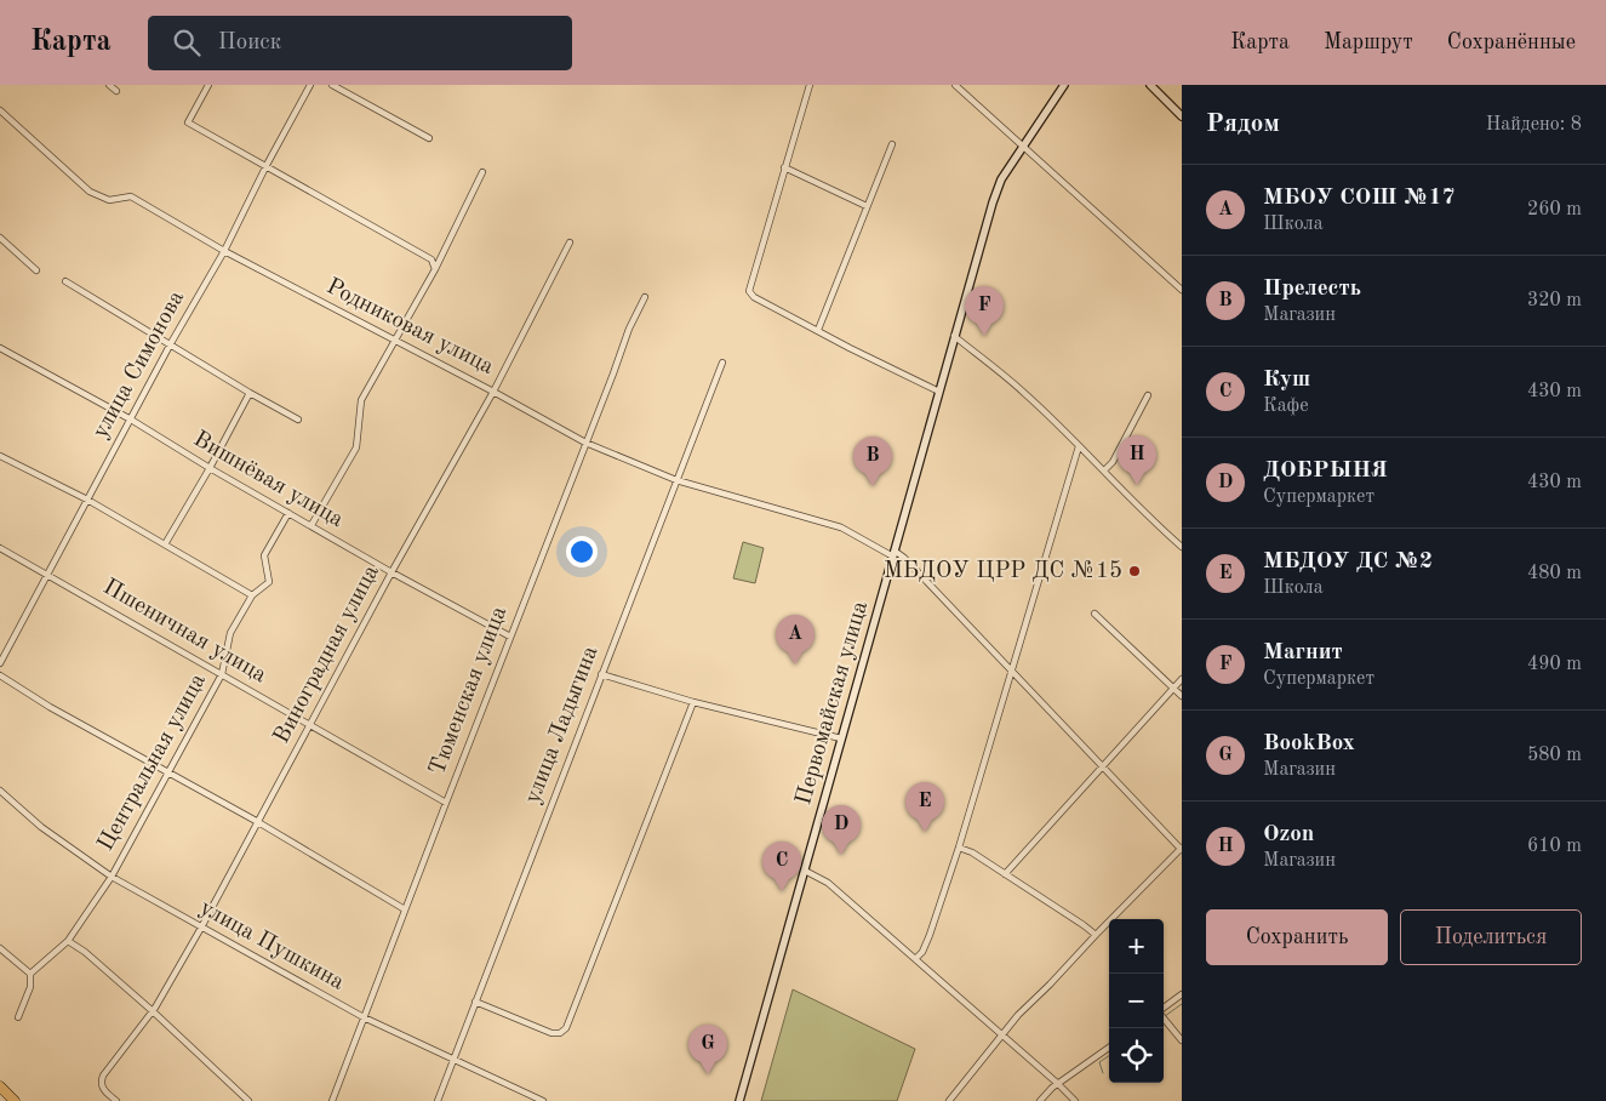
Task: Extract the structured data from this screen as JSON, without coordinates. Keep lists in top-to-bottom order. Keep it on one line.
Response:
{"streets":{"street":["Родниковая улица","улица Симонова","Вишнёвая улица","Пшеничная улица","Виноградная улица","Тюменская улица","Первомайская улица","улица Ладыгина","Центральная улица","улица Пушкина"]},"crossings":[["Родниковая улица","улица Симонова"],["Родниковая улица","Виноградная улица"],["Родниковая улица","Тюменская улица"],["Родниковая улица","Первомайская улица"],["Родниковая улица","улица Ладыгина"],["улица Симонова","Вишнёвая улица"],["улица Симонова","Пшеничная улица"],["Вишнёвая улица","Виноградная улица"],["Вишнёвая улица","Тюменская улица"],["Вишнёвая улица","Центральная улица"],["Пшеничная улица","Виноградная улица"],["Пшеничная улица","Тюменская улица"],["Пшеничная улица","Центральная улица"],["Виноградная улица","улица Пушкина"],["Тюменская улица","улица Пушкина"],["улица Ладыгина","улица Пушкина"],["Центральная улица","улица Пушкина"]],"places":["МБДОУ ЦРР ДС №15"],"page":{"header":"Карта","search":"Поиск","nav":["Карта","Маршрут","Сохранённые"],"heading":["Рядом","Найдено: 8"],"list":[{"mark":"A","name":"МБОУ СОШ №17","note":"Школа","value":"260 m"},{"mark":"B","name":"Прелесть","note":"Магазин","value":"320 m"},{"mark":"C","name":"Куш","note":"Кафе","value":"430 m"},{"mark":"D","name":"ДОБРЫНЯ","note":"Супермаркет","value":"430 m"},{"mark":"E","name":"МБДОУ ДС №2","note":"Школа","value":"480 m"},{"mark":"F","name":"Магнит","note":"Супермаркет","value":"490 m"},{"mark":"G","name":"BookBox","note":"Магазин","value":"580 m"},{"mark":"H","name":"Ozon","note":"Магазин","value":"610 m"}],"pins":["F","H","B","A","E","D","C","G"],"buttons":["Сохранить","Поделиться"],"map_buttons":["+","−"]}}
